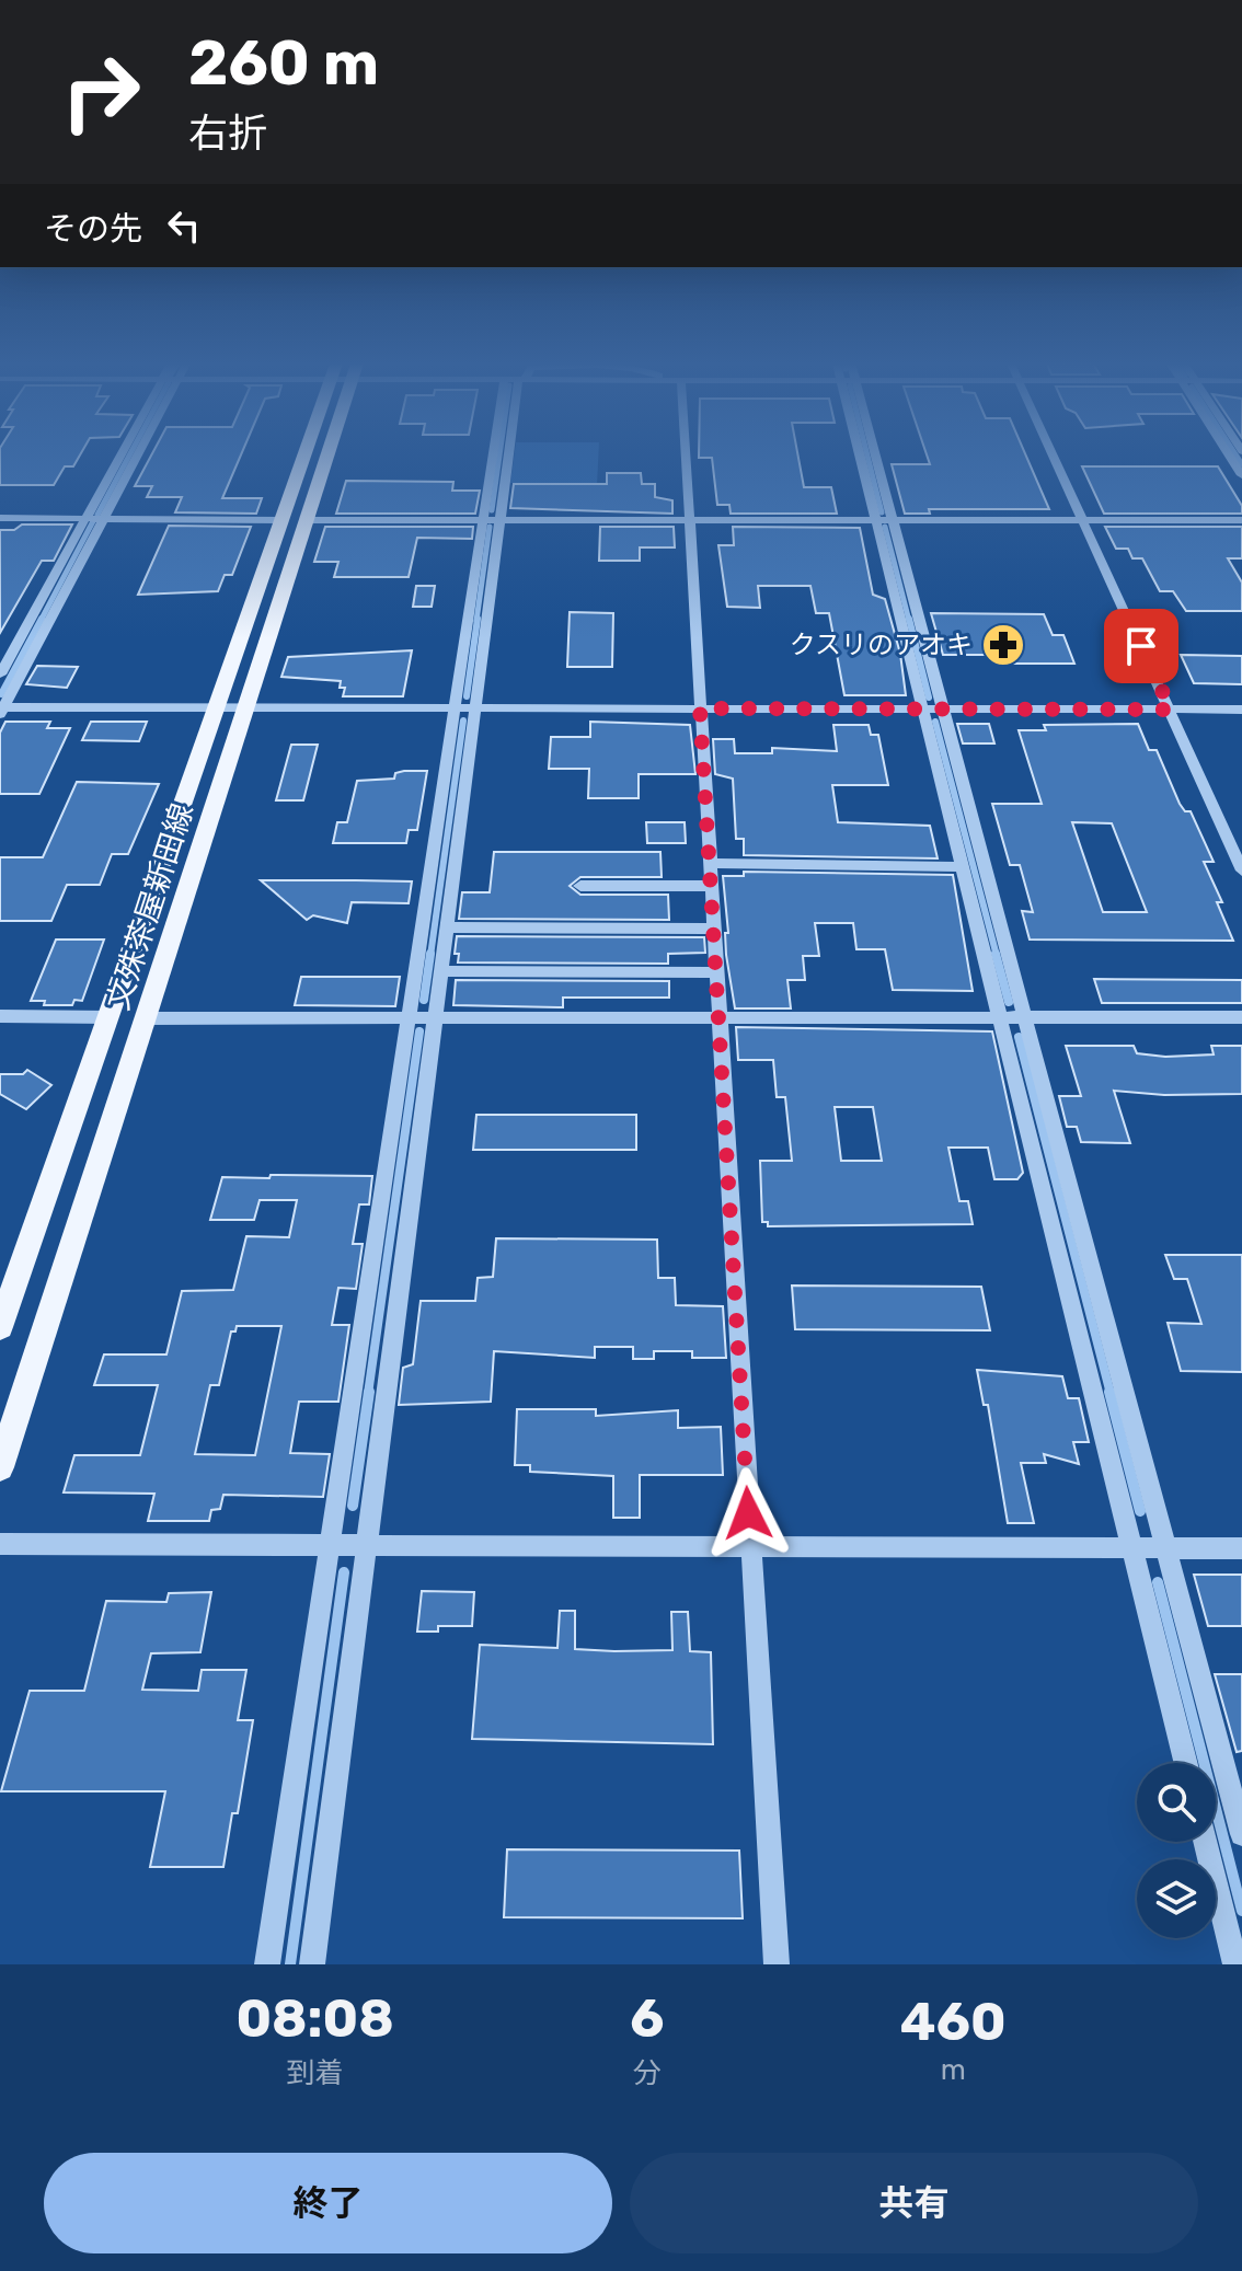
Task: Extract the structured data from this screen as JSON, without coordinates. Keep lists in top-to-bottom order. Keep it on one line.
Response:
{"streets":{"main road":["文殊茶屋新田線"]},"places":{"pharmacy":["クスリのアオキ"]},"page":{"turn":["260 m","右折"],"then":"その先","eta":["08:08","到着","6","分","460","m"],"buttons":["終了","共有"]}}
